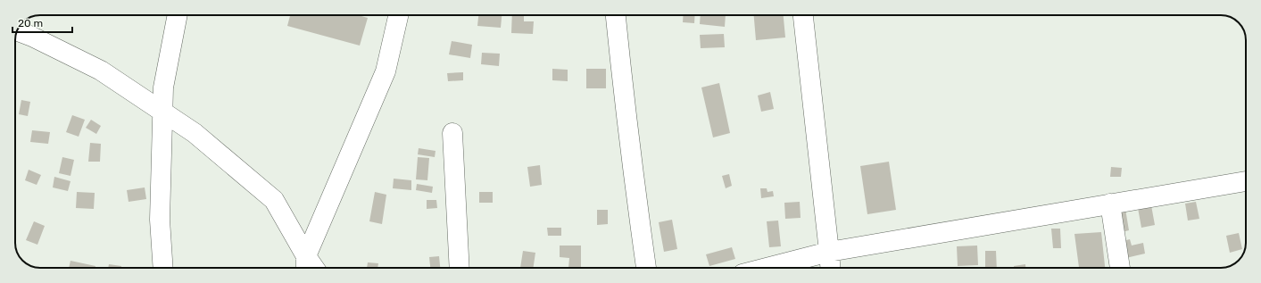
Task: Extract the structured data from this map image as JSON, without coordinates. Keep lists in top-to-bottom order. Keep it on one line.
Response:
{"scale_bar":"20 m"}
